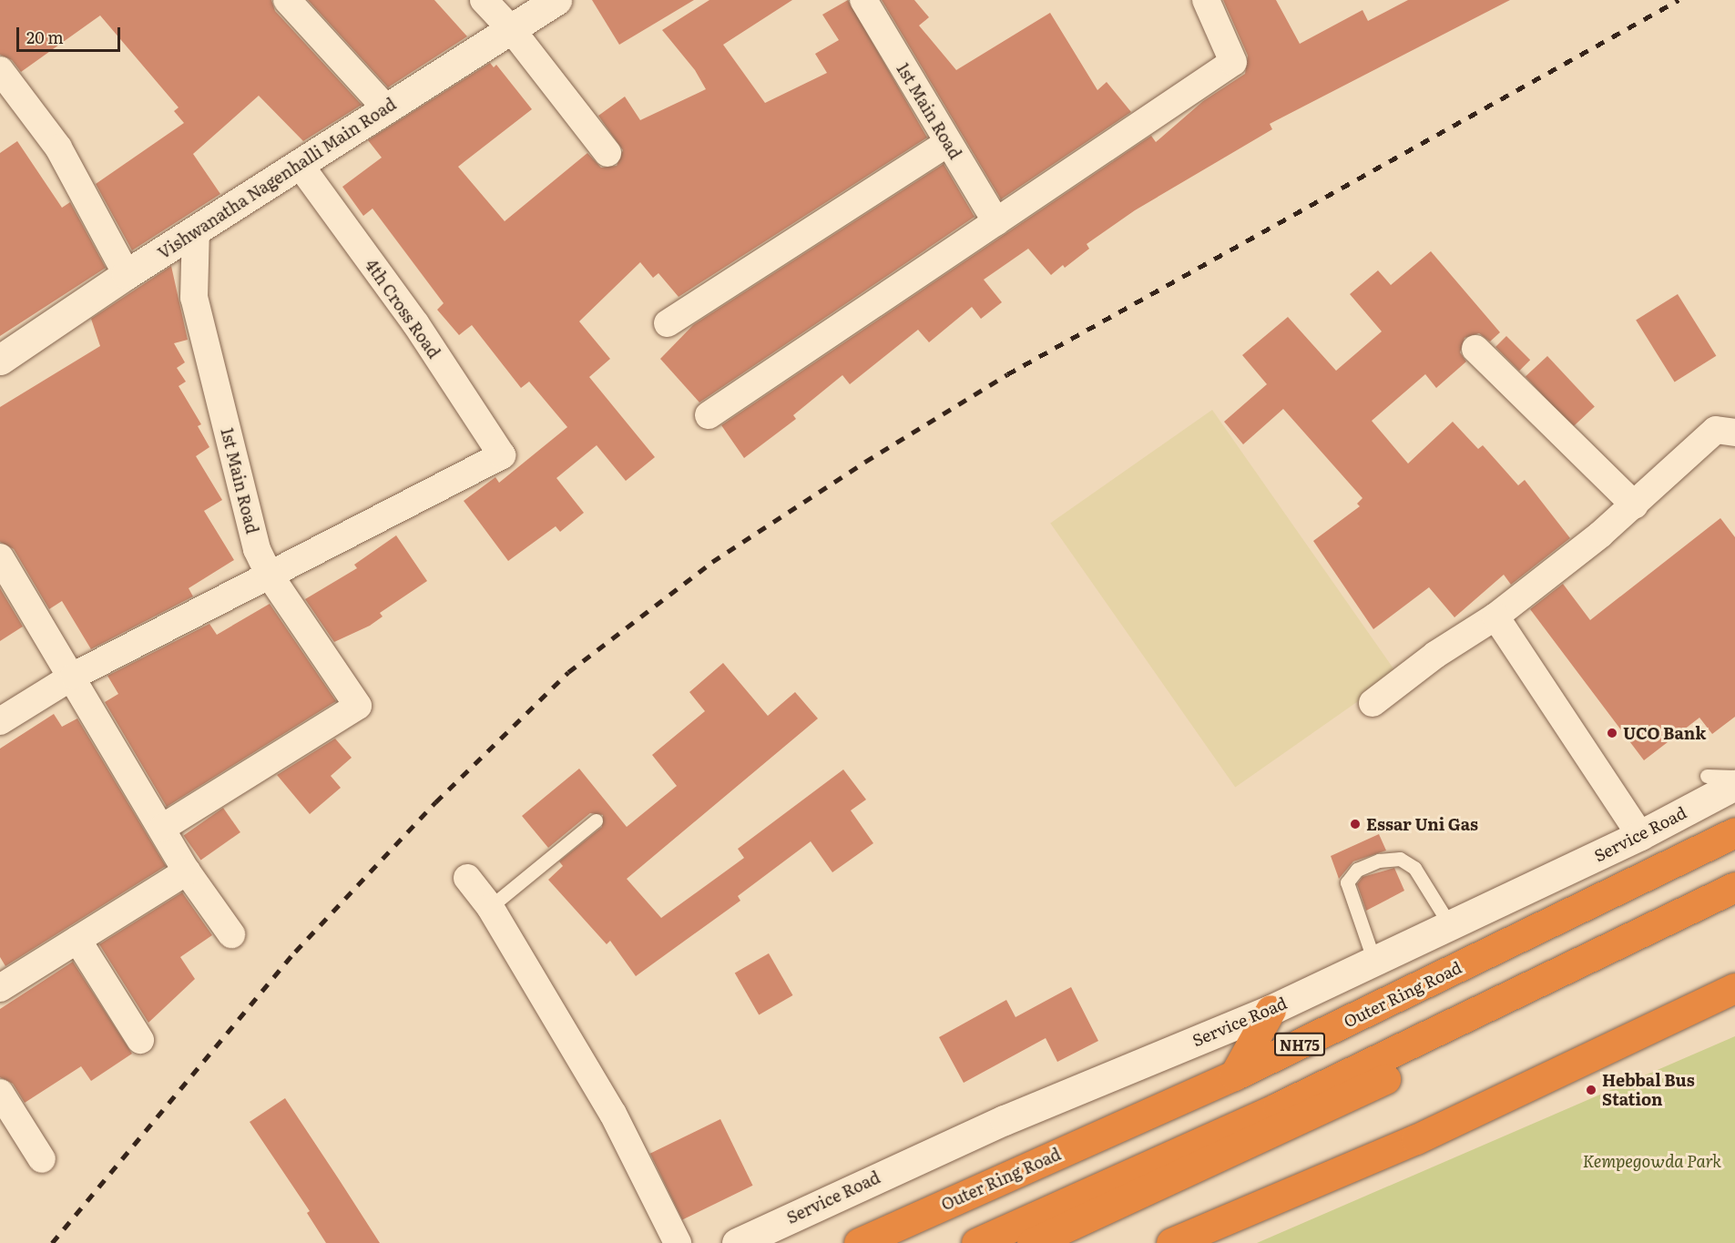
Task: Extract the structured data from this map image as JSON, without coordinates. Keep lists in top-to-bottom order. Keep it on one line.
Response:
{"streets":{"highway":["Outer Ring Road","NH75"],"street":["1st Main Road","Vishwanatha Nagenhalli Main Road","4th Cross Road","Service Road"]},"crossings":[["1st Main Road","Vishwanatha Nagenhalli Main Road"],["1st Main Road","4th Cross Road"],["Vishwanatha Nagenhalli Main Road","4th Cross Road"]],"parks":["Kempegowda Park"],"places":["UCO Bank","Essar Uni Gas","Hebbal Bus Station"],"scale_bar":"20 m"}
